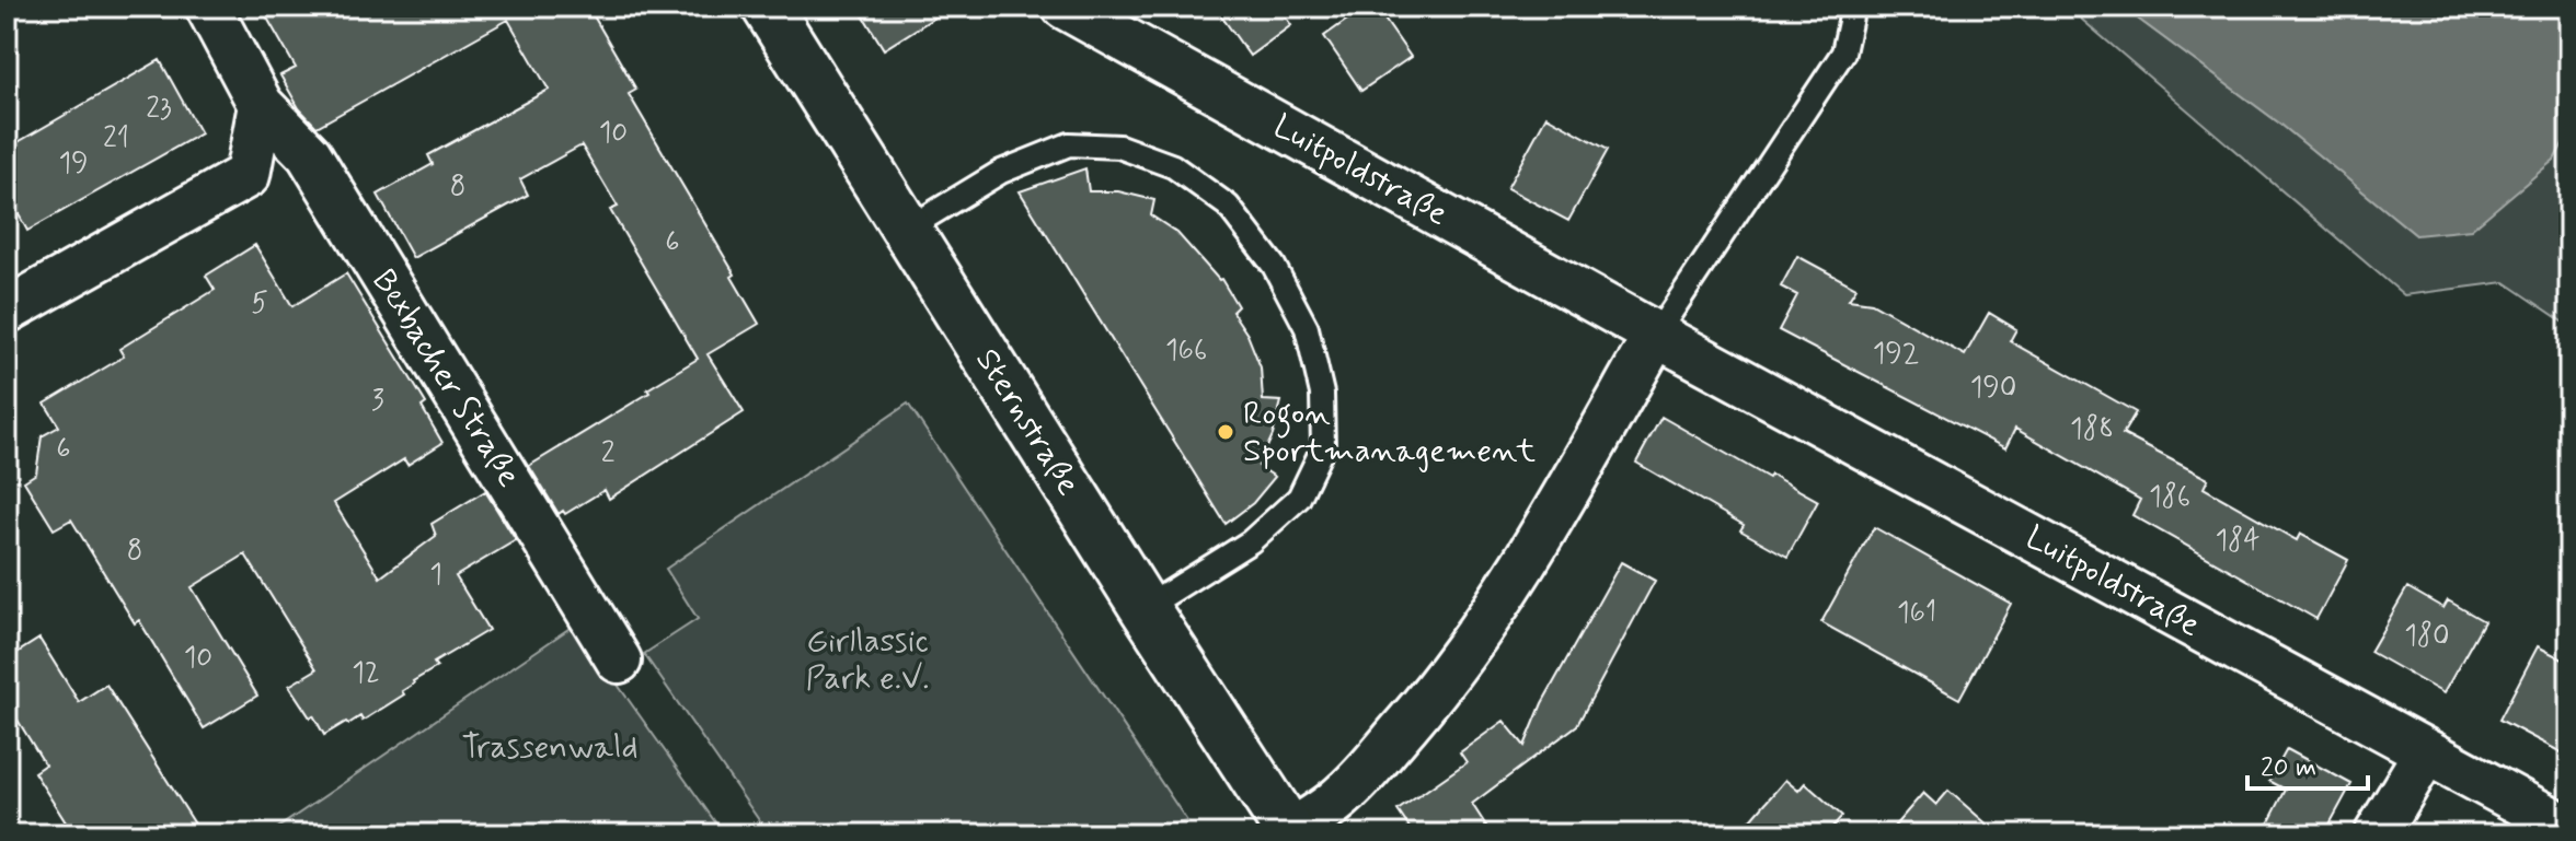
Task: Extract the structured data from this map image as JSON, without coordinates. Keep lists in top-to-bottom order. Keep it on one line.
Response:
{"streets":{"main road":["Sternstraße"],"street":["Luitpoldstraße","Bexbacher Straße"]},"parks":["Girllassic Park e.V.","Trassenwald"],"places":["Rogon Sportmanagement"],"house_numbers":["23","10","21","19","8","6","5","166","192","190","3","188","6","2","186","184","8","1","161","180","10","12"],"scale_bar":"20 m"}
